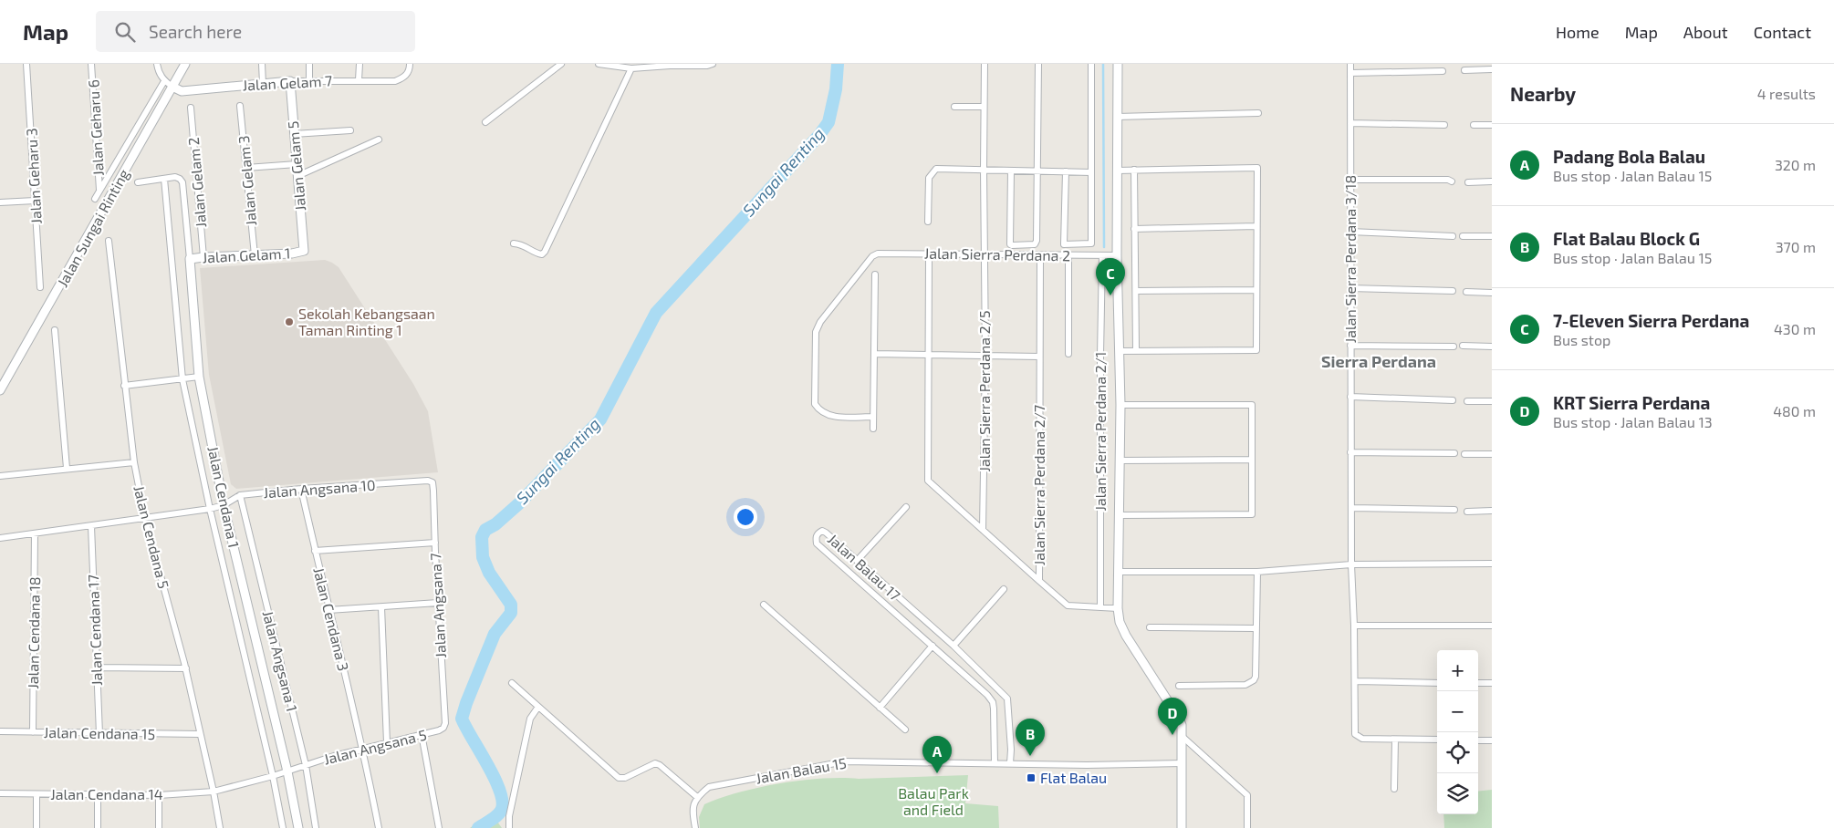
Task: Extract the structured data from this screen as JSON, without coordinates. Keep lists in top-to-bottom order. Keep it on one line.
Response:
{"streets":{"street":["Jalan Gelam 7","Jalan Geharu 6","Jalan Gelam 5","Jalan Geharu 3","Jalan Gelam 3","Jalan Gelam 2","Jalan Sungai Rinting","Jalan Sierra Perdana 2","Jalan Gelam 1","Jalan Sierra Perdana 3/18","Jalan Sierra Perdana 2/5","Jalan Sierra Perdana 2/1","Jalan Sierra Perdana 2/7","Jalan Angsana 10","Jalan Cendana 1","Jalan Cendana 5","Jalan Balau 17","Jalan Angsana 7","Jalan Cendana 3","Jalan Cendana 17","Jalan Cendana 18","Jalan Angsana 1","Jalan Cendana 15","Jalan Angsana 5","Jalan Balau 15","Jalan Cendana 14"]},"crossings":[["Jalan Gelam 7","Jalan Gelam 5"],["Jalan Gelam 7","Jalan Sungai Rinting"],["Jalan Gelam 5","Jalan Gelam 1"],["Jalan Gelam 3","Jalan Gelam 1"],["Jalan Gelam 2","Jalan Gelam 1"],["Jalan Sierra Perdana 2","Jalan Sierra Perdana 2/5"],["Jalan Sierra Perdana 2","Jalan Sierra Perdana 2/1"],["Jalan Sierra Perdana 2","Jalan Sierra Perdana 2/7"],["Jalan Gelam 1","Jalan Cendana 1"],["Jalan Sierra Perdana 2/1","Jalan Sierra Perdana 2/7"],["Jalan Angsana 10","Jalan Cendana 1"],["Jalan Angsana 10","Jalan Cendana 5"],["Jalan Angsana 10","Jalan Angsana 7"],["Jalan Angsana 10","Jalan Cendana 3"],["Jalan Angsana 10","Jalan Cendana 17"],["Jalan Angsana 10","Jalan Cendana 18"],["Jalan Angsana 10","Jalan Angsana 1"],["Jalan Cendana 1","Jalan Angsana 5"],["Jalan Cendana 1","Jalan Cendana 14"],["Jalan Cendana 5","Jalan Cendana 15"],["Jalan Cendana 5","Jalan Cendana 14"],["Jalan Balau 17","Jalan Balau 15"],["Jalan Angsana 7","Jalan Angsana 5"],["Jalan Cendana 3","Jalan Angsana 5"],["Jalan Cendana 17","Jalan Cendana 15"],["Jalan Cendana 18","Jalan Cendana 15"],["Jalan Angsana 1","Jalan Angsana 5"],["Jalan Angsana 5","Jalan Cendana 14"]],"districts":["Sierra Perdana"],"water":["Sungai Renting"],"parks":["Balau Park and Field"],"places":{"other":["Sekolah Kebangsaan Taman Rinting 1"],"transit":["Flat Balau"]},"page":{"header":"Map","search":"Search here","nav":["Home","Map","About","Contact"],"heading":["Nearby","4 results"],"list":[{"mark":"A","name":"Padang Bola Balau","note":"Bus stop · Jalan Balau 15","value":"320 m"},{"mark":"B","name":"Flat Balau Block G","note":"Bus stop · Jalan Balau 15","value":"370 m"},{"mark":"C","name":"7-Eleven Sierra Perdana","note":"Bus stop","value":"430 m"},{"mark":"D","name":"KRT Sierra Perdana","note":"Bus stop · Jalan Balau 13","value":"480 m"}],"pins":["C","D","B","A"],"map_buttons":["+","−"]}}
